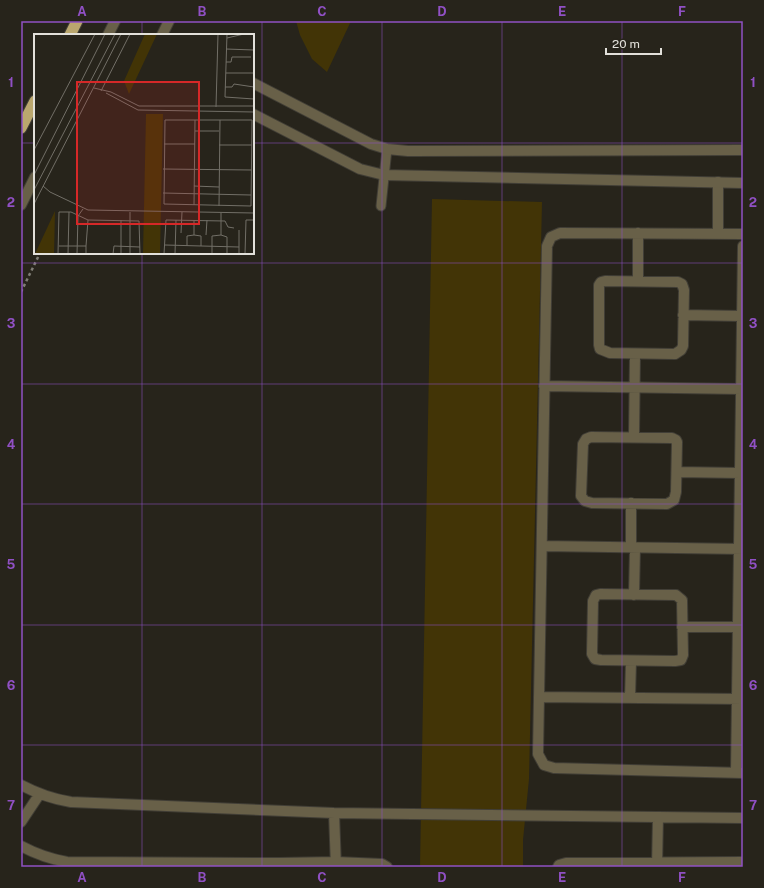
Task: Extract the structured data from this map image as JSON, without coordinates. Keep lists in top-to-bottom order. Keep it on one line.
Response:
{"scale_bar":"20 m","grid":{"columns":["A","B","C","D","E","F"],"rows":["1","2","3","4","5","6","7"]}}
